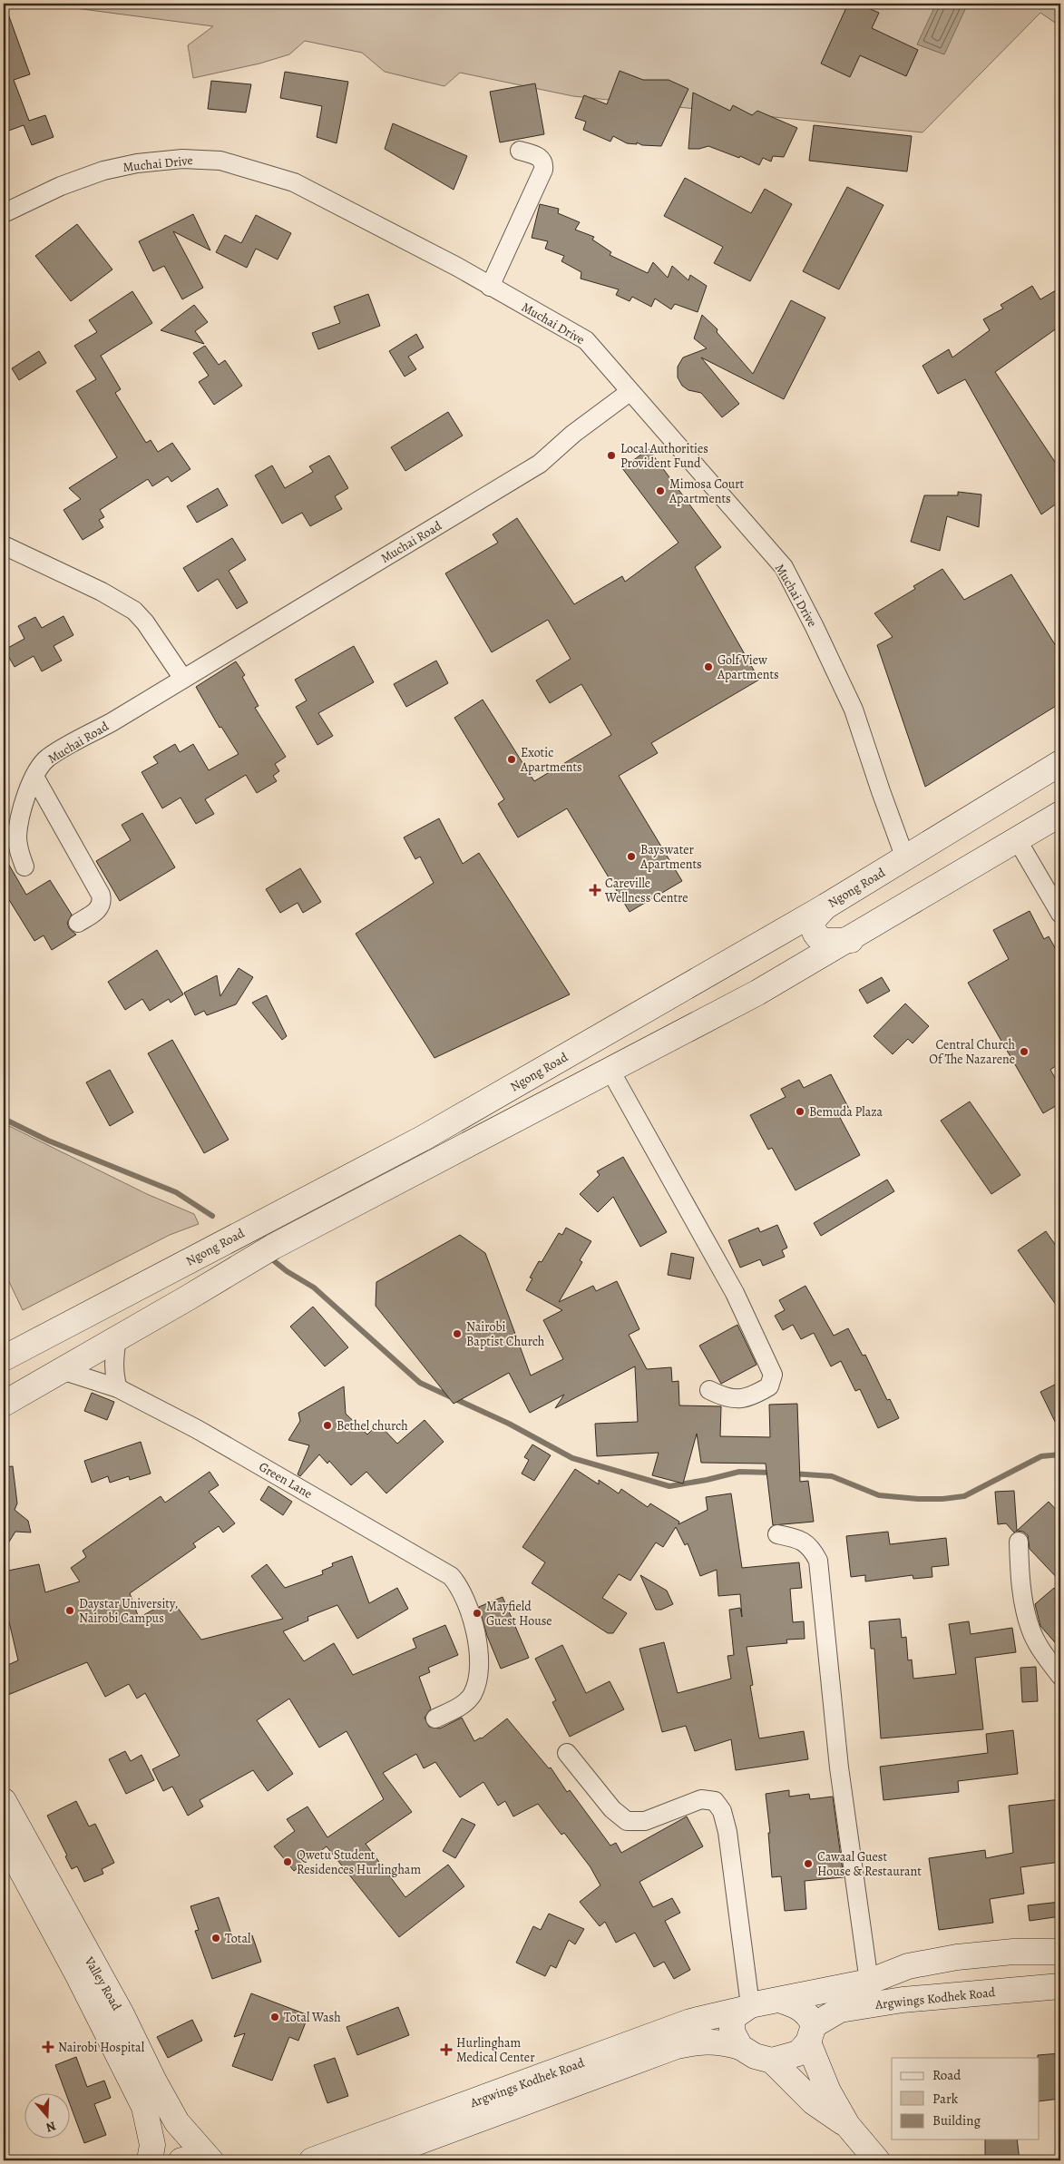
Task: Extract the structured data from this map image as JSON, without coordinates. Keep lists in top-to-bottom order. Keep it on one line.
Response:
{"streets":{"main road":["Ngong Road","Valley Road","Argwings Kodhek Road"],"street":["Muchai Drive","Muchai Road","Green Lane"]},"crossings":[["Muchai Drive","Muchai Road"],["Muchai Drive","Ngong Road"]],"places":{"other":["Local Authorities Provident Fund","Mimosa Court Apartments","Golf View Apartments","Exotic Apartments","Bayswater Apartments","Central Church Of The Nazarene","Bemuda Plaza","Nairobi Baptist Church","Bethel church","Daystar University, Nairobi Campus","Mayfield Guest House","Qwetu Student Residences Hurlingham","Cawaal Guest House & Restaurant","Total","Total Wash"],"health":["Careville Wellness Centre","Nairobi Hospital","Hurlingham Medical Center"]},"legend":["Road","Park","Building"],"north":"bottom"}
